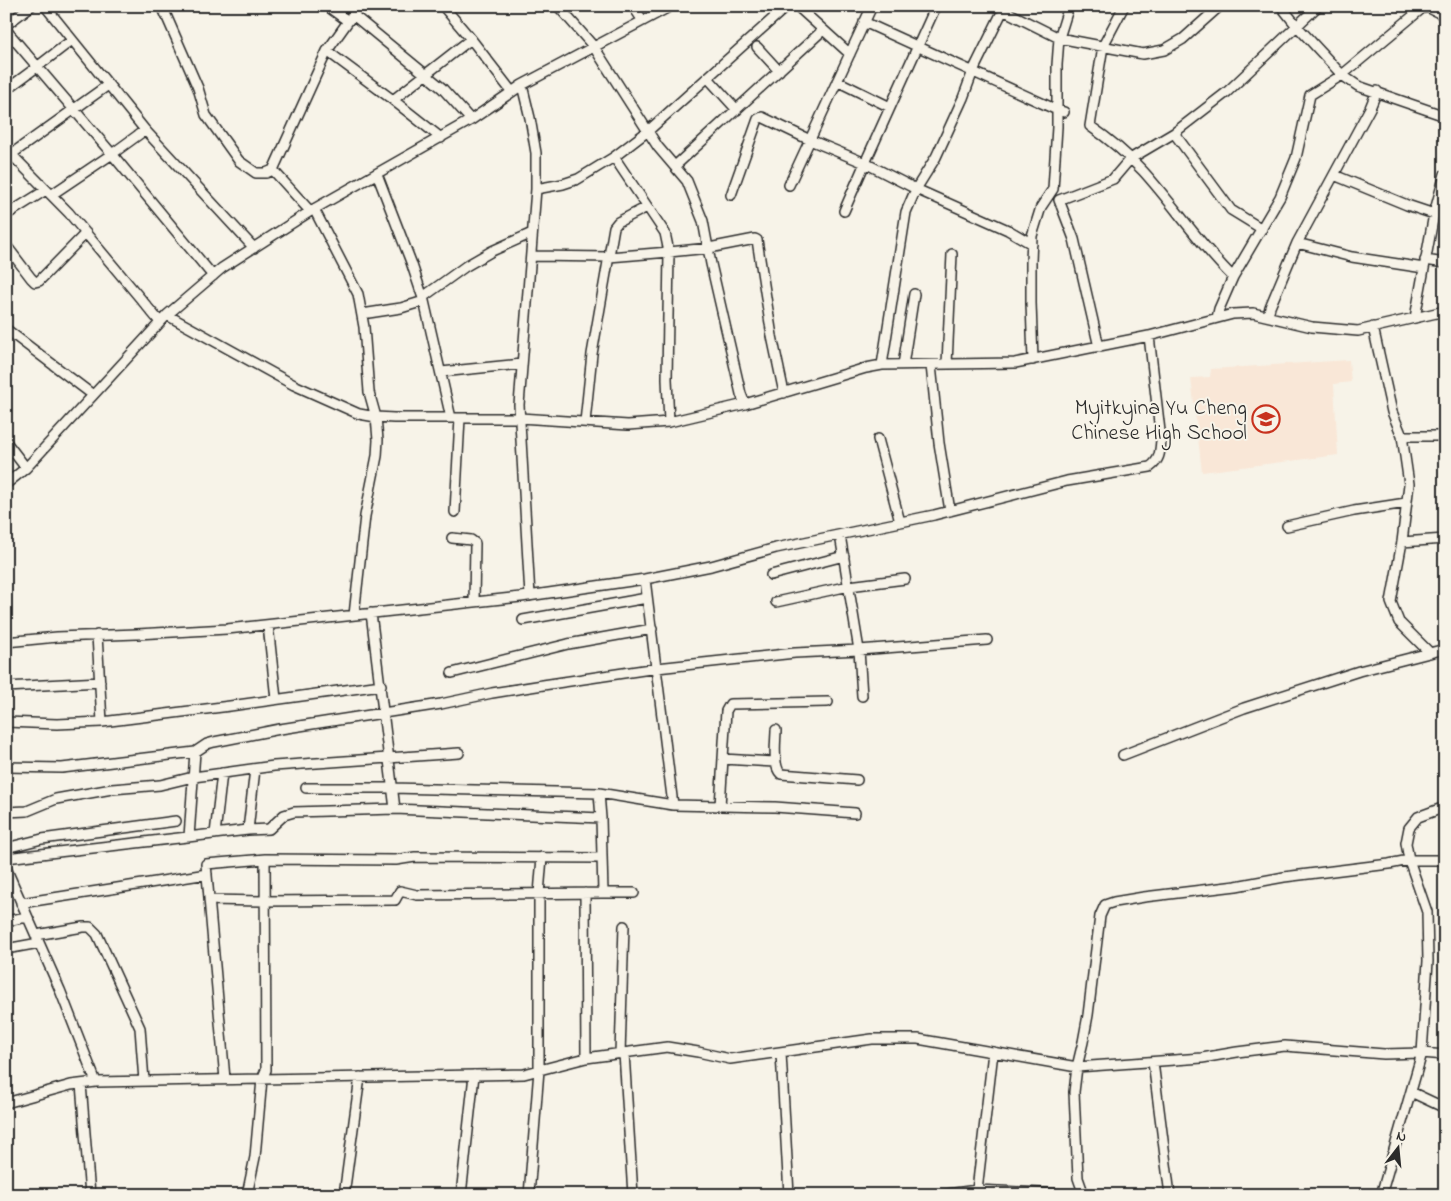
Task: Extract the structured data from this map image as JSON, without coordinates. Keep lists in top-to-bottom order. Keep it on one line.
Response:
{"places":{"school or university":["Myitkyina Yu Cheng Chinese High School"]},"north":"top"}
